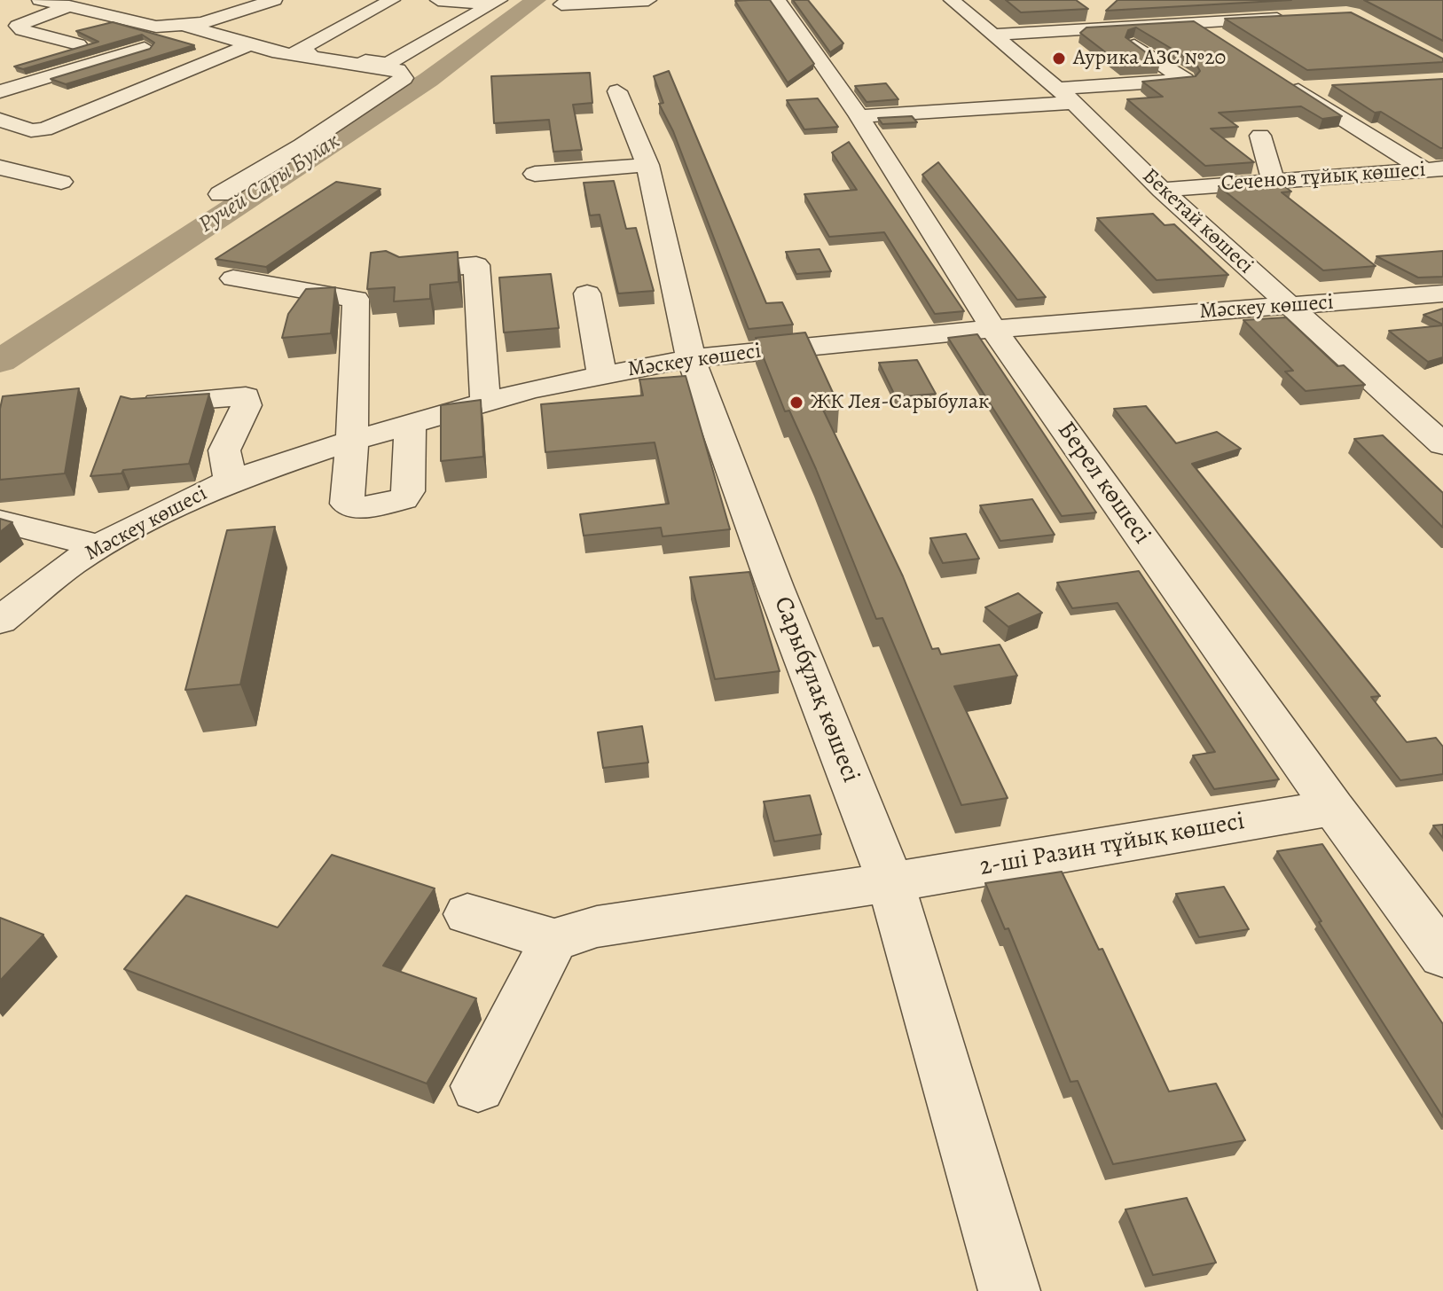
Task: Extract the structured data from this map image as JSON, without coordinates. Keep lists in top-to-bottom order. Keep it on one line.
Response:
{"streets":{"street":["Сеченов тұйық көшесі","Бекетай көшесі","Мәскеу көшесі","Берел көшесі","Сарыбұлақ көшесі","2-ші Разин тұйық көшесі"]},"crossings":[["Сеченов тұйық көшесі","Бекетай көшесі"],["Бекетай көшесі","Мәскеу көшесі"],["Мәскеу көшесі","Берел көшесі"],["Мәскеу көшесі","Сарыбұлақ көшесі"],["Берел көшесі","2-ші Разин тұйық көшесі"],["Сарыбұлақ көшесі","2-ші Разин тұйық көшесі"]],"water":["Ручей Сары Булак"],"places":["Аурика АЗС №20","ЖК Лея-Сарыбулак"]}
